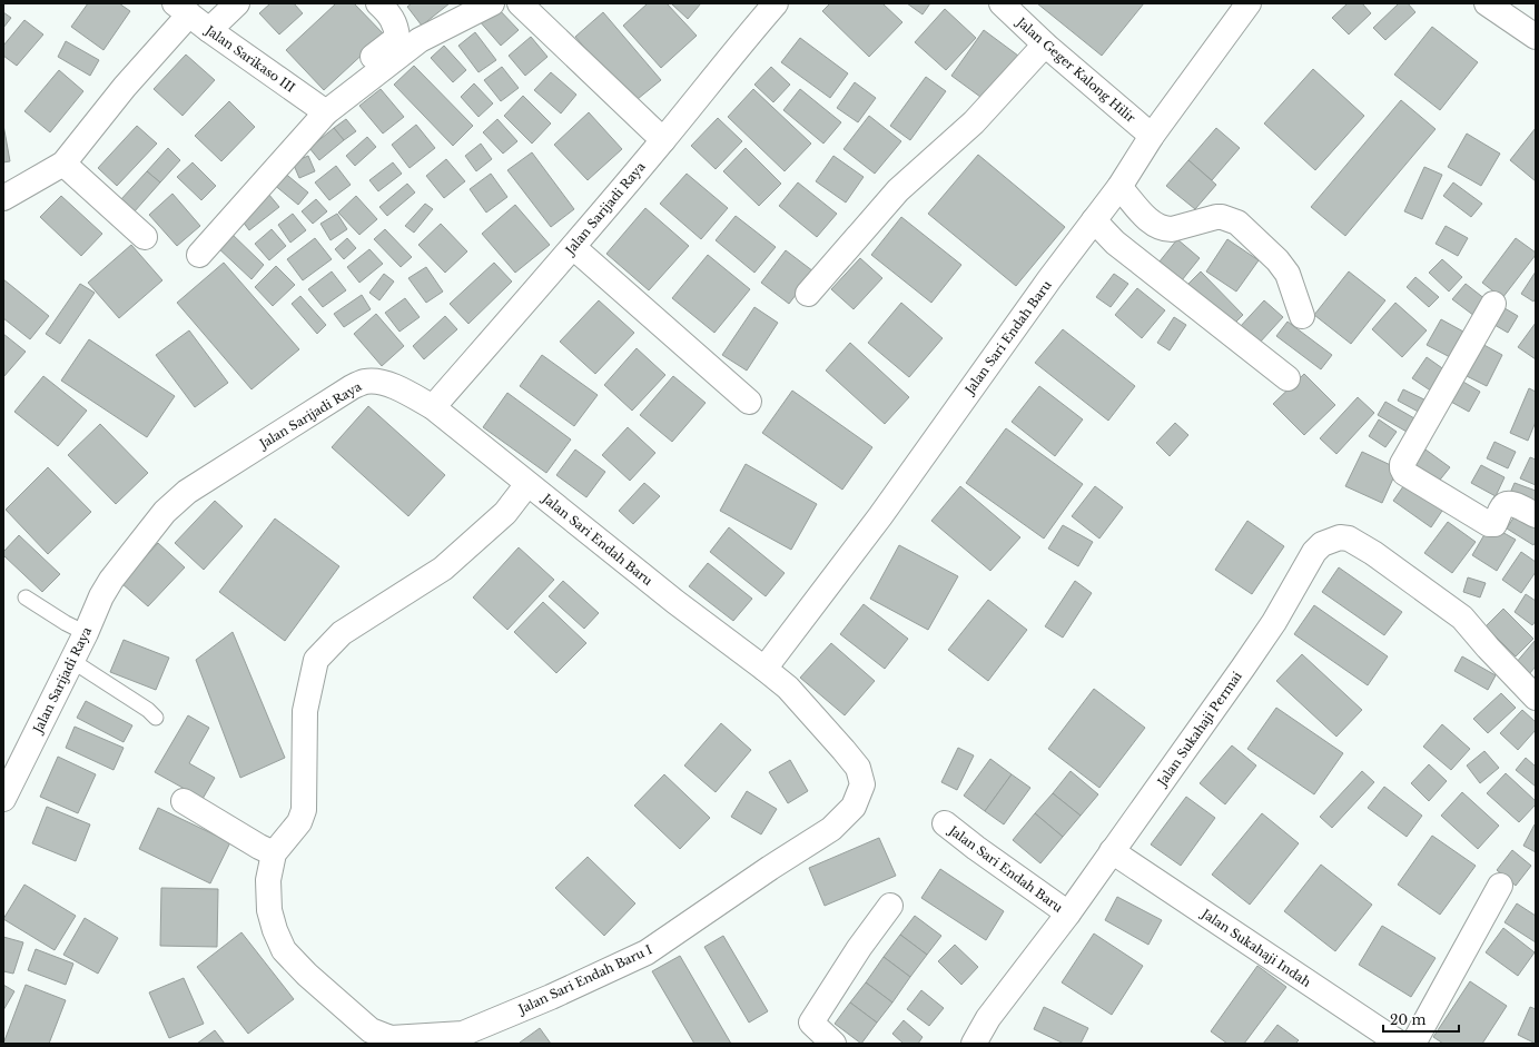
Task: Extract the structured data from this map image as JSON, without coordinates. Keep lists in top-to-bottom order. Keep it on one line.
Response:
{"streets":{"street":["Jalan Sarikaso III","Jalan Geger Kalong Hilir","Jalan Sarijadi Raya","Jalan Sari Endah Baru","Jalan Sukahaji Permai","Jalan Sukahaji Indah","Jalan Sari Endah Baru I"]},"crossings":[["Jalan Geger Kalong Hilir","Jalan Sari Endah Baru"],["Jalan Sarijadi Raya","Jalan Sari Endah Baru"],["Jalan Sari Endah Baru","Jalan Sukahaji Permai"],["Jalan Sari Endah Baru","Jalan Sari Endah Baru I"],["Jalan Sukahaji Permai","Jalan Sukahaji Indah"]],"scale_bar":"20 m"}
